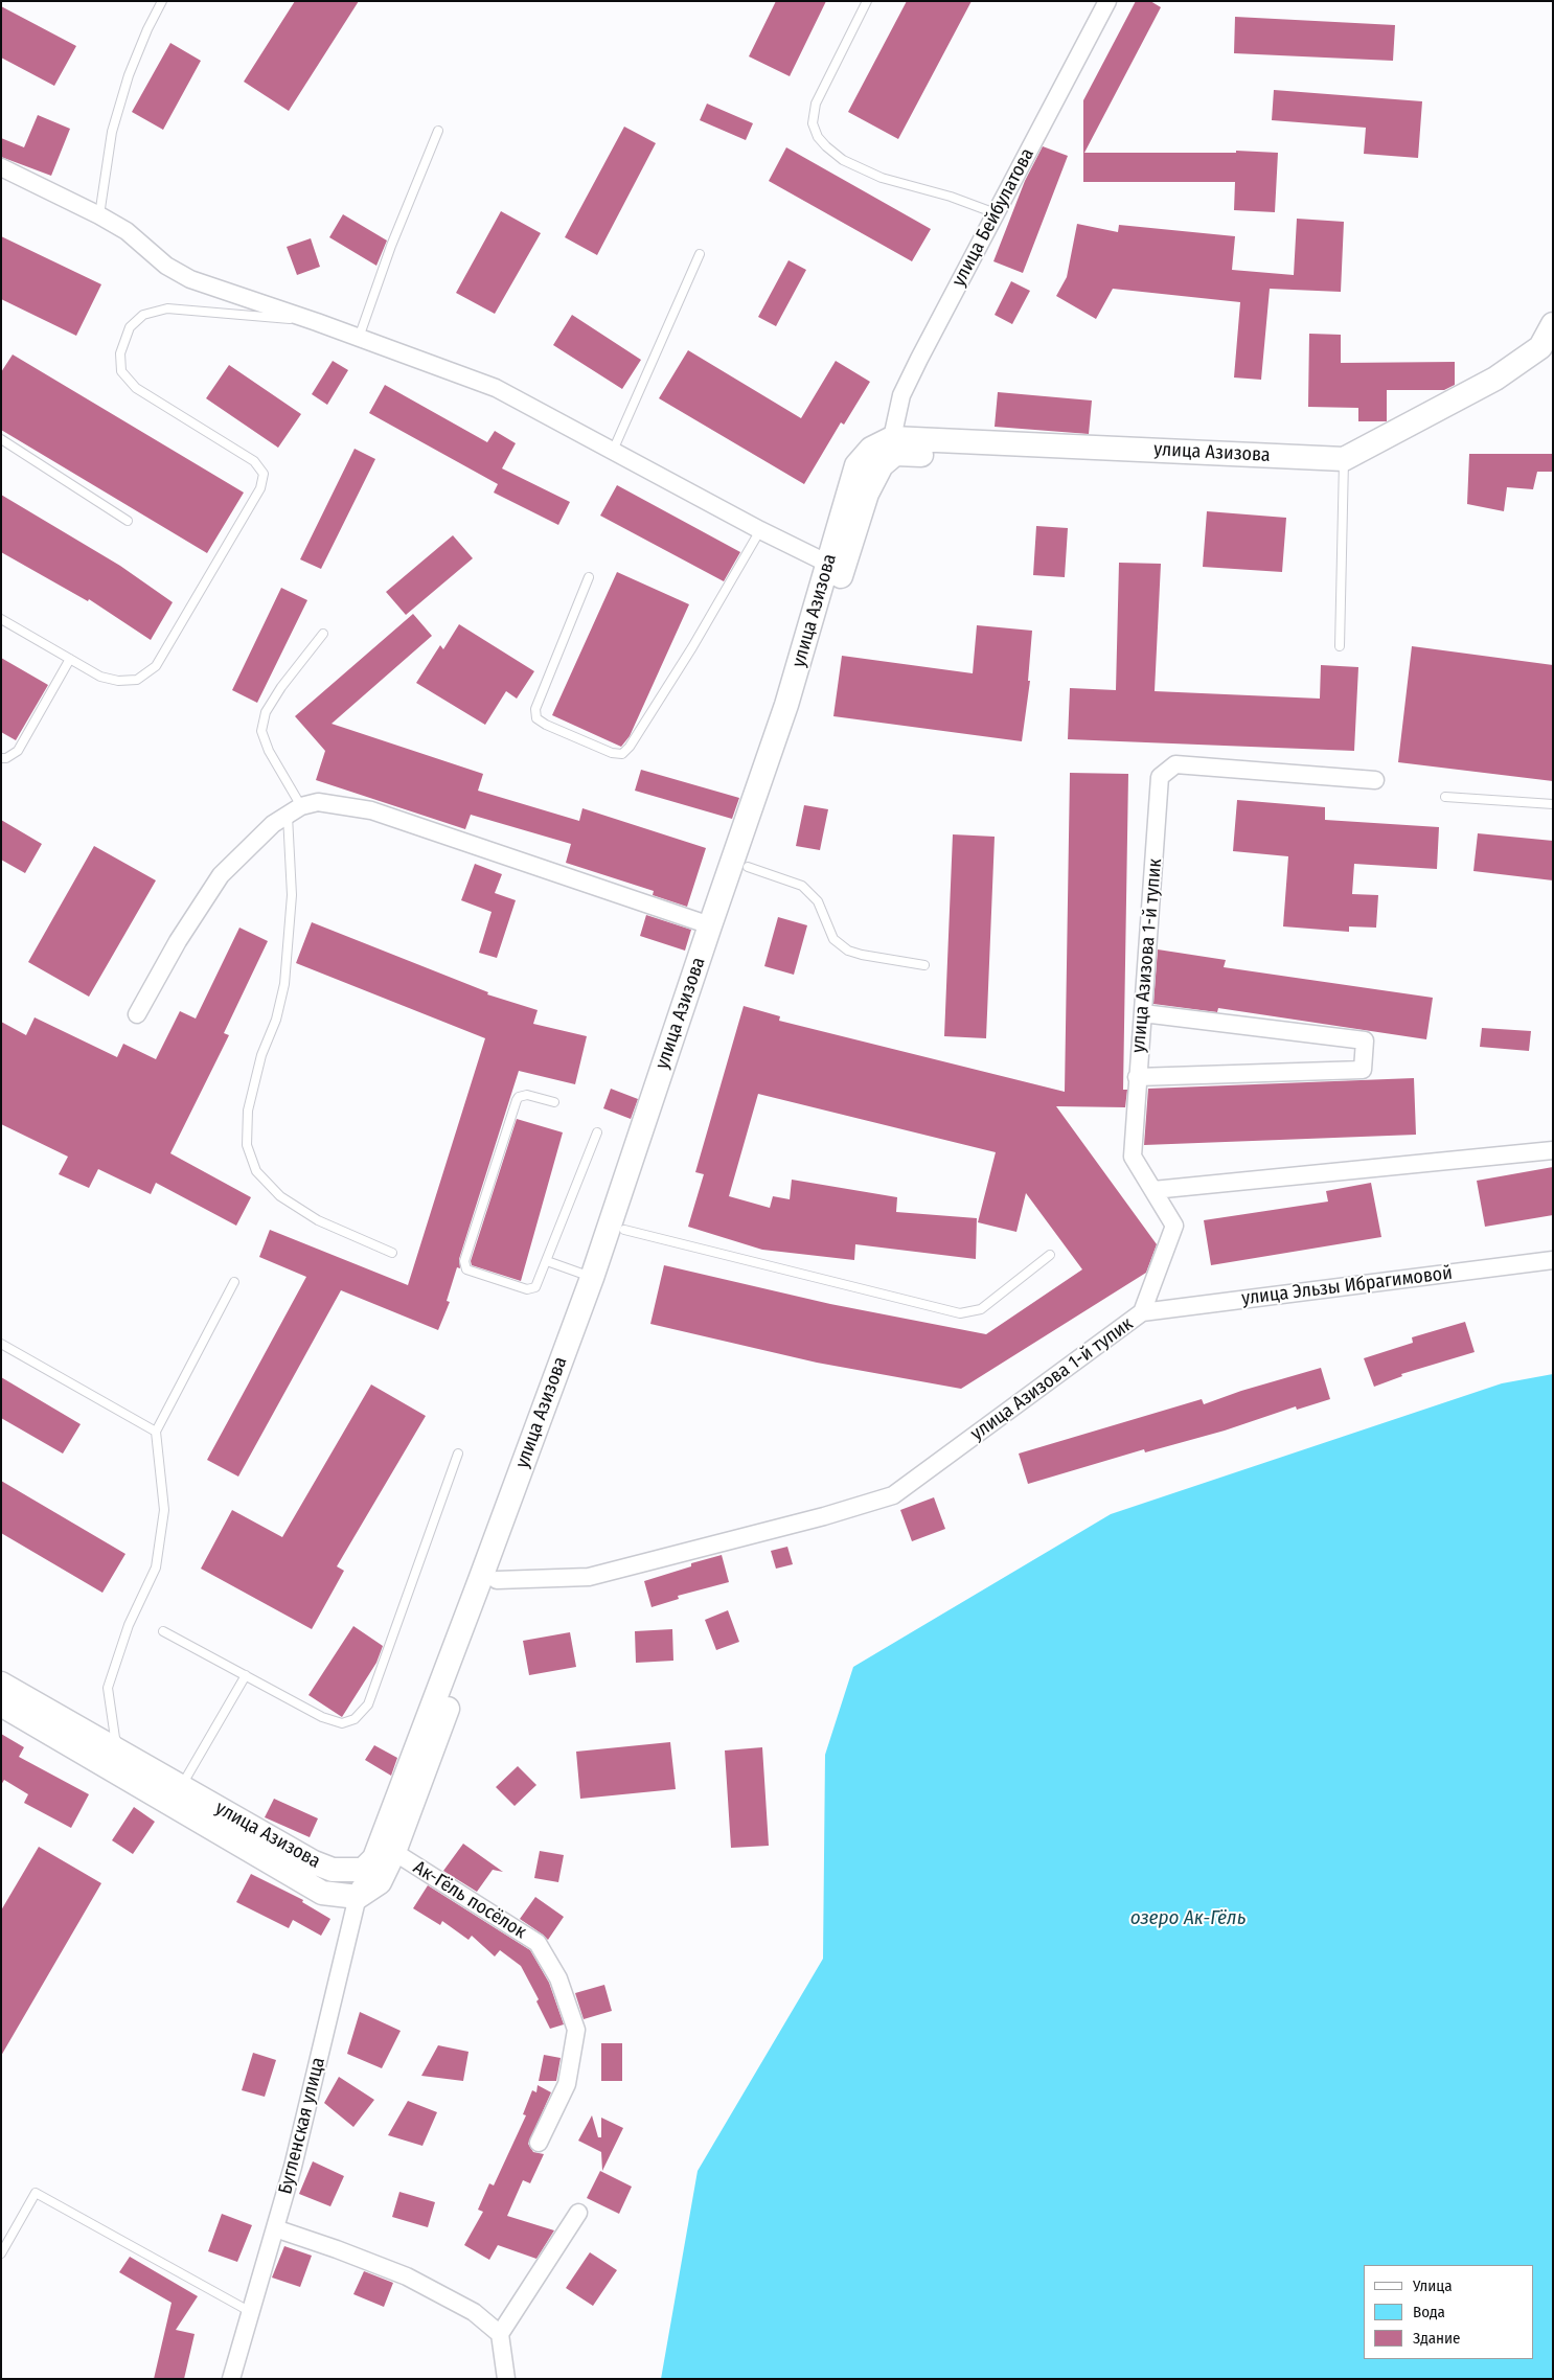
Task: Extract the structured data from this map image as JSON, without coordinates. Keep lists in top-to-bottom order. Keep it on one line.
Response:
{"streets":{"main road":["улица Азизова"],"street":["улица Бейбулатова","улица Азизова 1-й тупик","улица Эльзы Ибрагимовой","Ак-Гёль посёлок","Бугленская улица"]},"crossings":[["улица Бейбулатова","улица Азизова"],["улица Азизова","улица Азизова 1-й тупик"],["улица Азизова","Ак-Гёль посёлок"],["улица Азизова","Бугленская улица"],["улица Азизова 1-й тупик","улица Эльзы Ибрагимовой"]],"water":["озеро Ак-Гёль"],"legend":["Улица","Вода","Здание"]}
